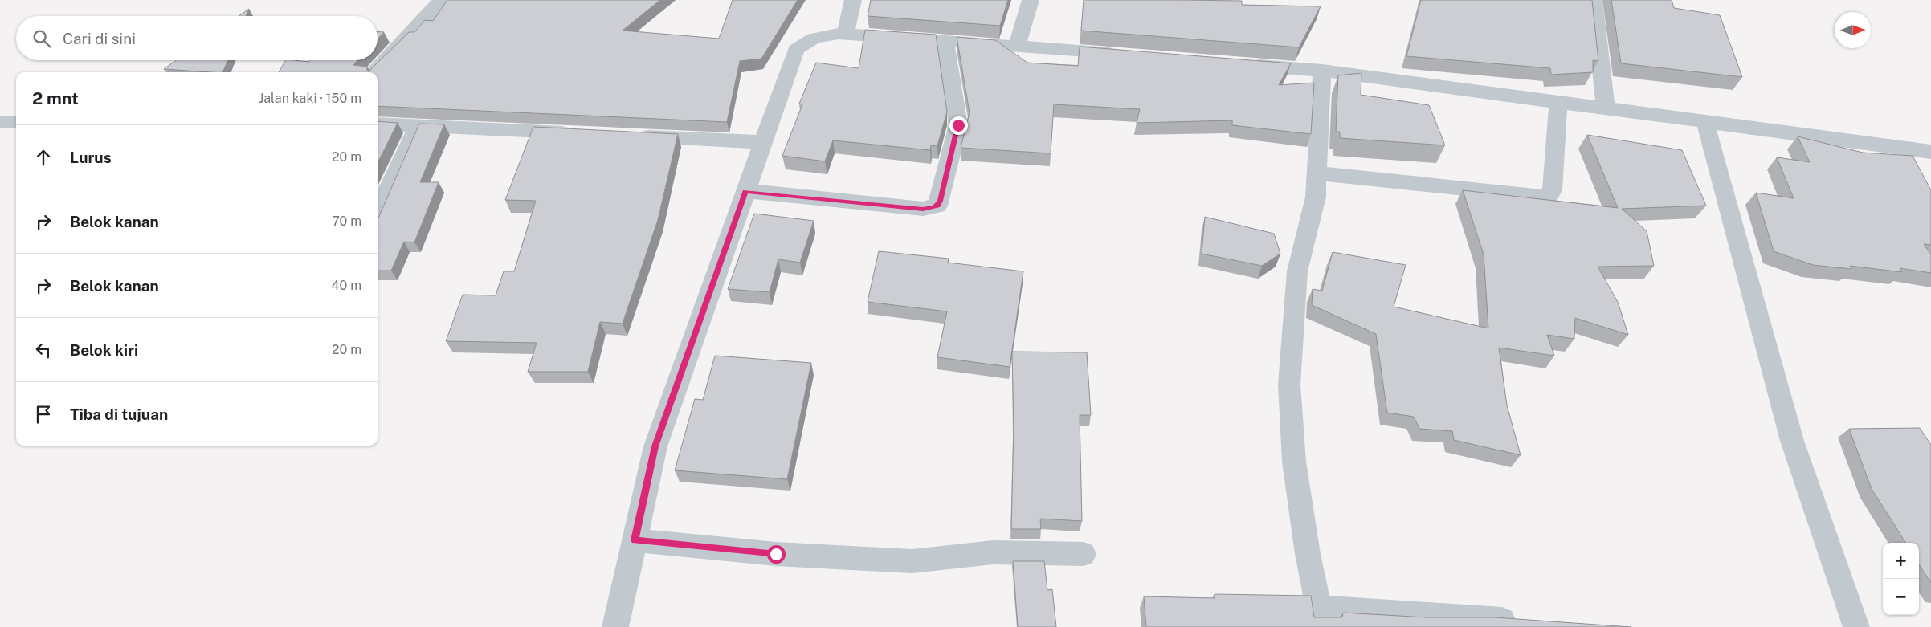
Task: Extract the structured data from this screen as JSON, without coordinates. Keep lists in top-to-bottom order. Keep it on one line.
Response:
{"north":"right","page":{"search":"Cari di sini","heading":["2 mnt","Jalan kaki · 150 m"],"list":[["Lurus","20 m"],["Belok kanan","70 m"],["Belok kanan","40 m"],["Belok kiri","20 m"],"Tiba di tujuan"],"map_buttons":["+","−"]}}
